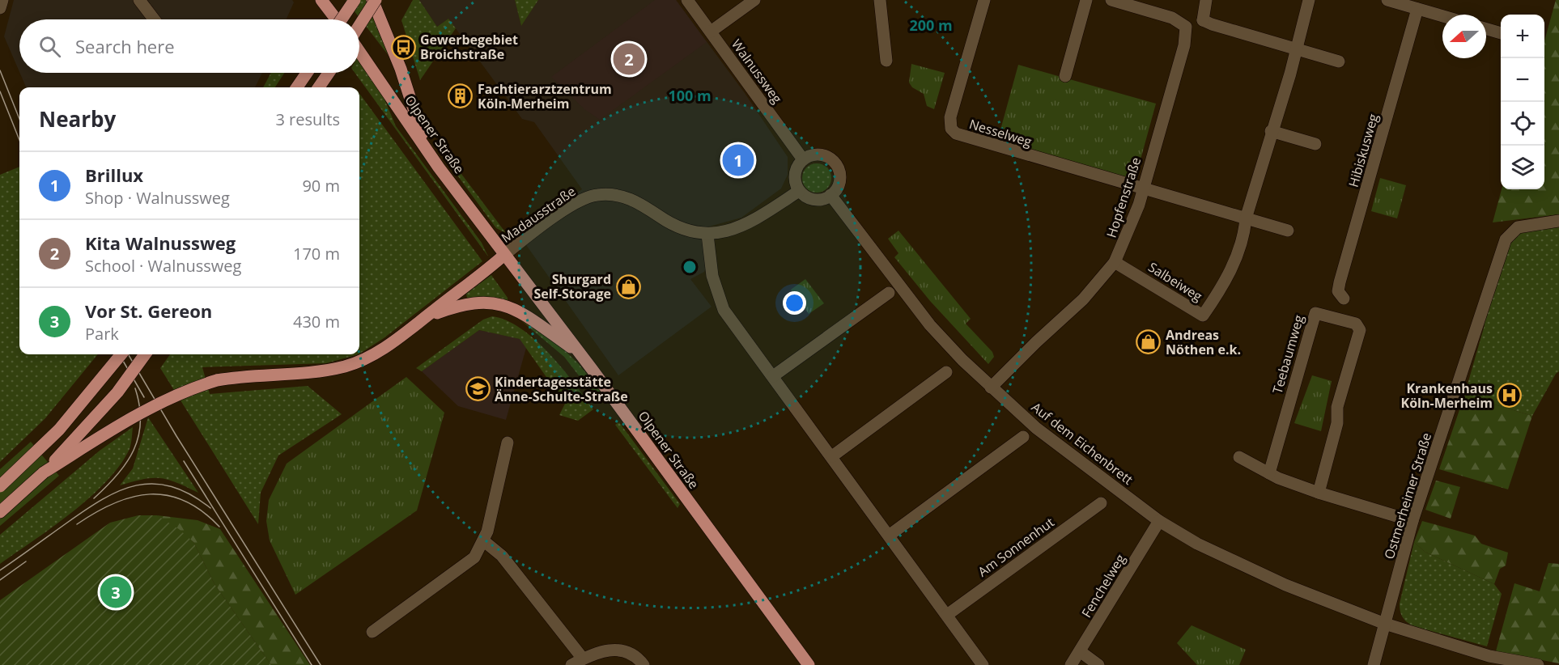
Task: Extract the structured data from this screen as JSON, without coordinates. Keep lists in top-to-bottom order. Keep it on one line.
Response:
{"streets":{"main road":["Olpener Straße"],"street":["Walnussweg","Nesselweg","Hibiskusweg","Hopfenstraße","Madausstraße","Salbeiweg","Teebaumweg","Auf dem Eichenbrett","Ostmerheimer Straße","Am Sonnenhut","Fenchelweg"]},"crossings":[["Walnussweg","Madausstraße"],["Walnussweg","Auf dem Eichenbrett"],["Nesselweg","Hopfenstraße"],["Olpener Straße","Madausstraße"],["Hopfenstraße","Salbeiweg"],["Hopfenstraße","Auf dem Eichenbrett"],["Madausstraße","Auf dem Eichenbrett"],["Auf dem Eichenbrett","Ostmerheimer Straße"],["Auf dem Eichenbrett","Fenchelweg"]],"places":{"bus stop":["Gewerbegebiet Broichstraße"],"building":["Fachtierarztzentrum Köln-Merheim"],"shop":["Shurgard Self-Storage","Andreas Nöthen e.k."],"school or university":["Kindertagesstätte Änne-Schulte-Straße"],"hospital":["Krankenhaus Köln-Merheim"]},"north":"left","page":{"map_buttons":["+","−"],"search":"Search here","pins":["2","1","3"],"heading":["Nearby","3 results"],"list":[{"mark":"1","name":"Brillux","note":"Shop · Walnussweg","value":"90 m"},{"mark":"2","name":"Kita Walnussweg","note":"School · Walnussweg","value":"170 m"},{"mark":"3","name":"Vor St. Gereon","note":"Park","value":"430 m"}]},"rings":["200 m","100 m"]}
